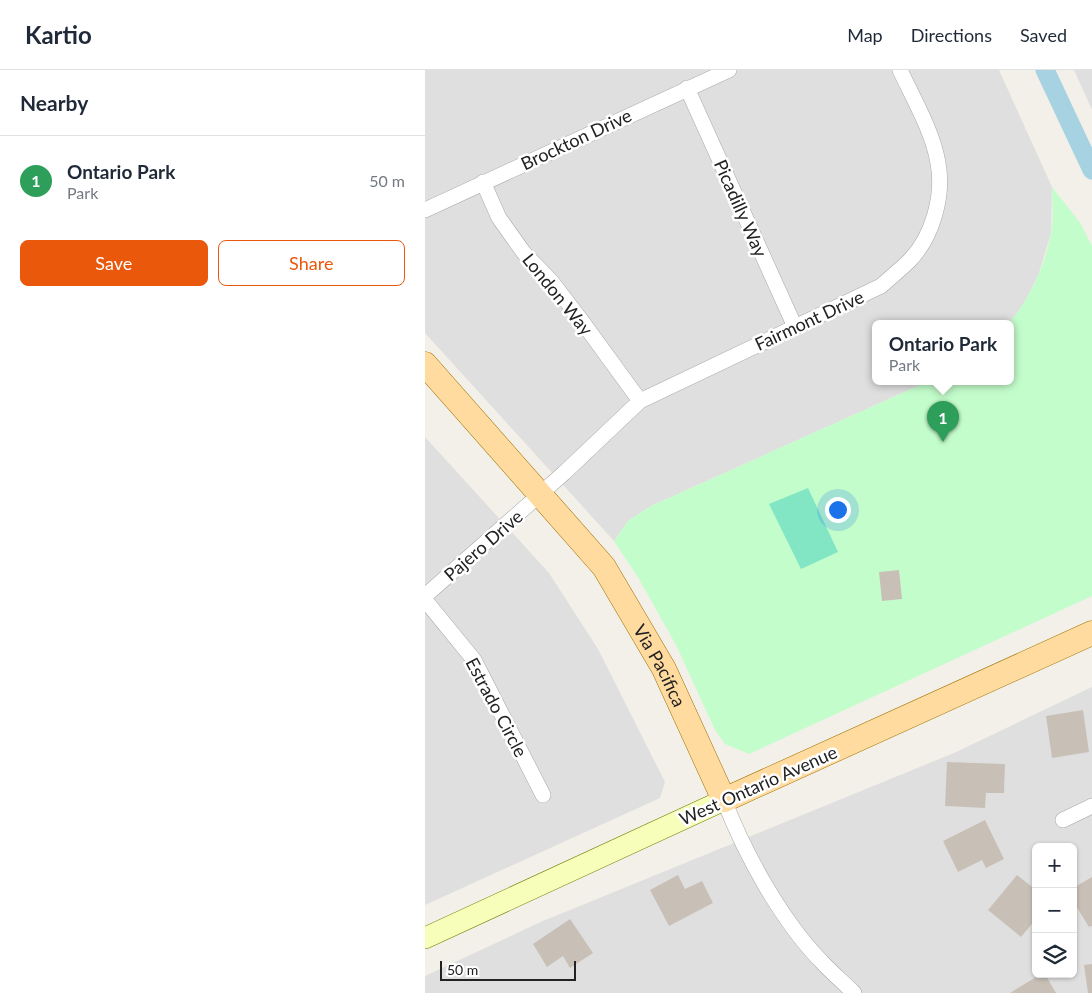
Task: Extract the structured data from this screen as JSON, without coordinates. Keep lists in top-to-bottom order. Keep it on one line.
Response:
{"streets":{"main road":["Via Pacifica","West Ontario Avenue"],"street":["Brockton Drive","Picadilly Way","London Way","Fairmont Drive","Pajero Drive","Estrado Circle"]},"crossings":[["Brockton Drive","Picadilly Way"],["Brockton Drive","London Way"],["Picadilly Way","Fairmont Drive"],["London Way","Fairmont Drive"],["Fairmont Drive","Pajero Drive"],["Fairmont Drive","Via Pacifica"],["Pajero Drive","Via Pacifica"],["Pajero Drive","Estrado Circle"],["Via Pacifica","West Ontario Avenue"]],"scale_bar":"50 m","page":{"header":"Kartio","nav":["Map","Directions","Saved"],"heading":"Nearby","list":[{"mark":"1","name":"Ontario Park","note":"Park","value":"50 m"}],"buttons":["Save","Share"],"popup":["Ontario Park","Park"],"pins":"1","map_buttons":["+","−"],"scale":"50 m"}}
